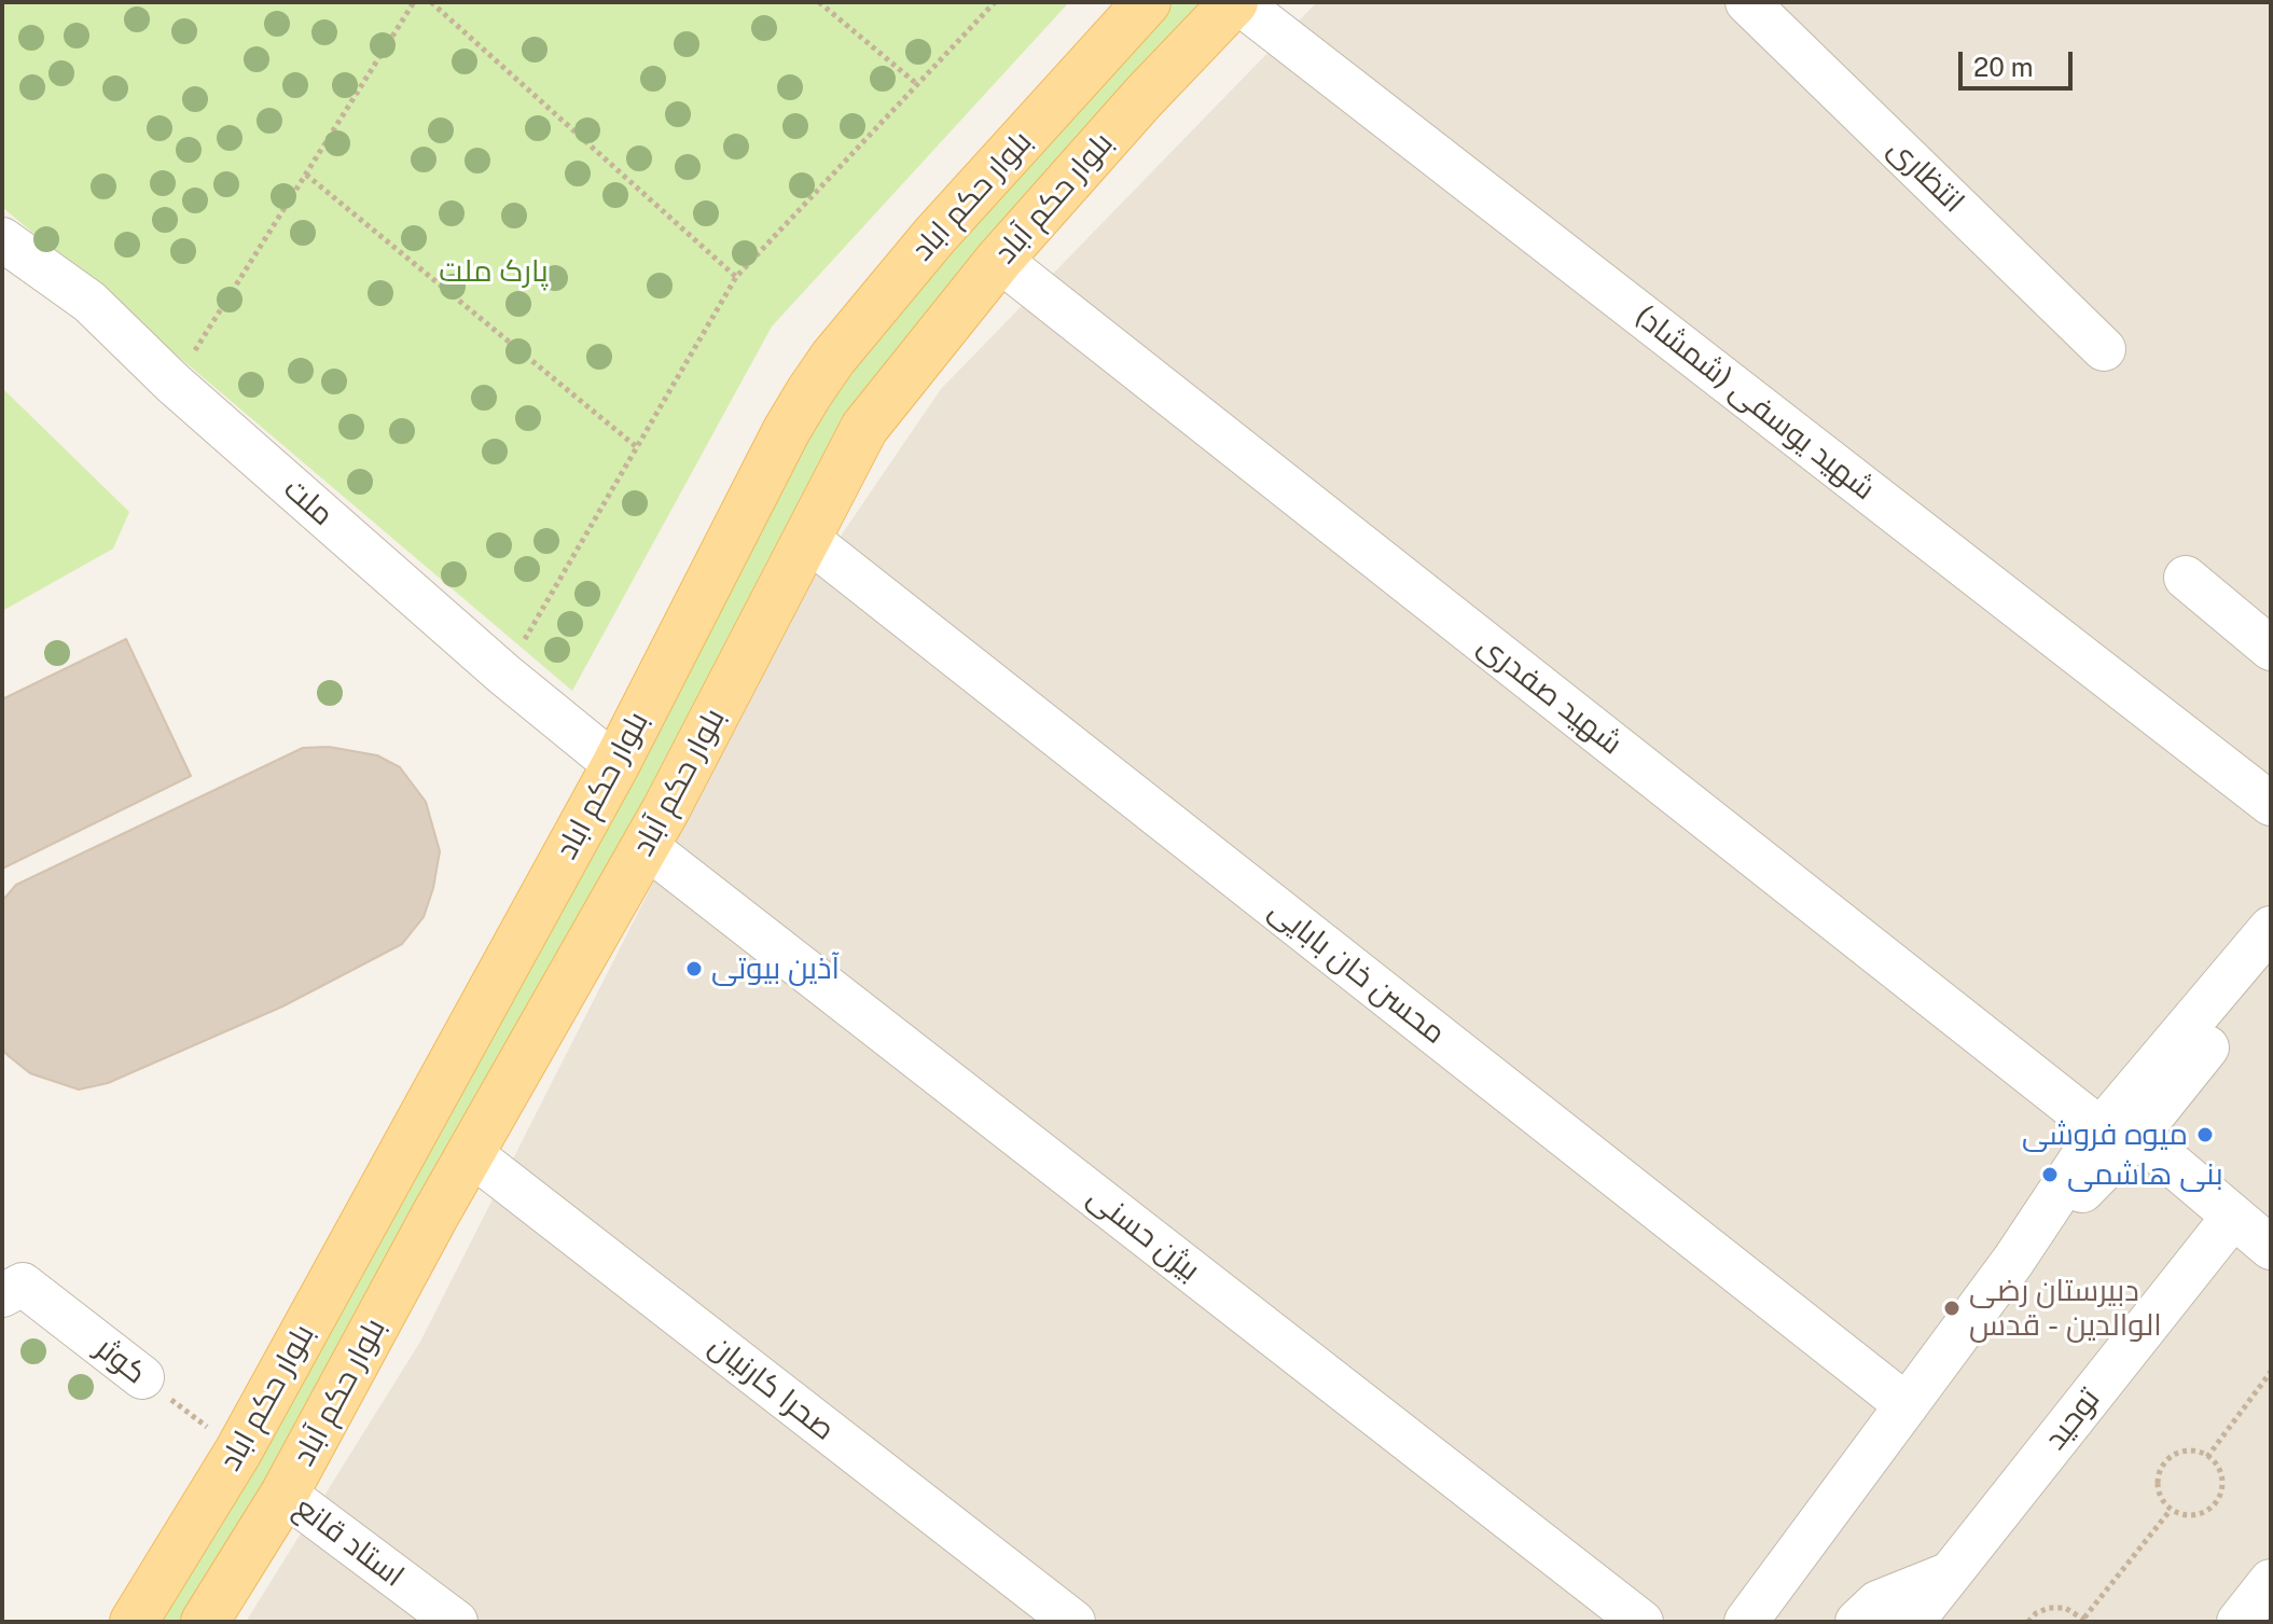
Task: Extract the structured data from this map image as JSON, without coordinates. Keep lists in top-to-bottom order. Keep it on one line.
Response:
{"streets":{"main road":["بلوار حکم اباد","بلوار حکم آباد"],"street":["انتظاری","شهید یوسفی (شمشاد)","ملت","شهید صفدری","محسن خان بابایی","بیژن حسنی","کوثر","صحرا کارنیان","توحید","استاد قانع"]},"crossings":[["بلوار حکم اباد","ملت"],["بلوار حکم اباد","کوثر"],["بلوار حکم آباد","شهید یوسفی (شمشاد)"],["بلوار حکم آباد","شهید صفدری"],["بلوار حکم آباد","محسن خان بابایی"],["بلوار حکم آباد","بیژن حسنی"],["بلوار حکم آباد","صحرا کارنیان"],["بلوار حکم آباد","استاد قانع"],["شهید صفدری","توحید"]],"parks":["پارک ملت"],"places":["آذین بیوتی","میوه فروشی","بنی هاشمی","دبیرستان رضی الوالدین - قدس"],"scale_bar":"20 m"}
